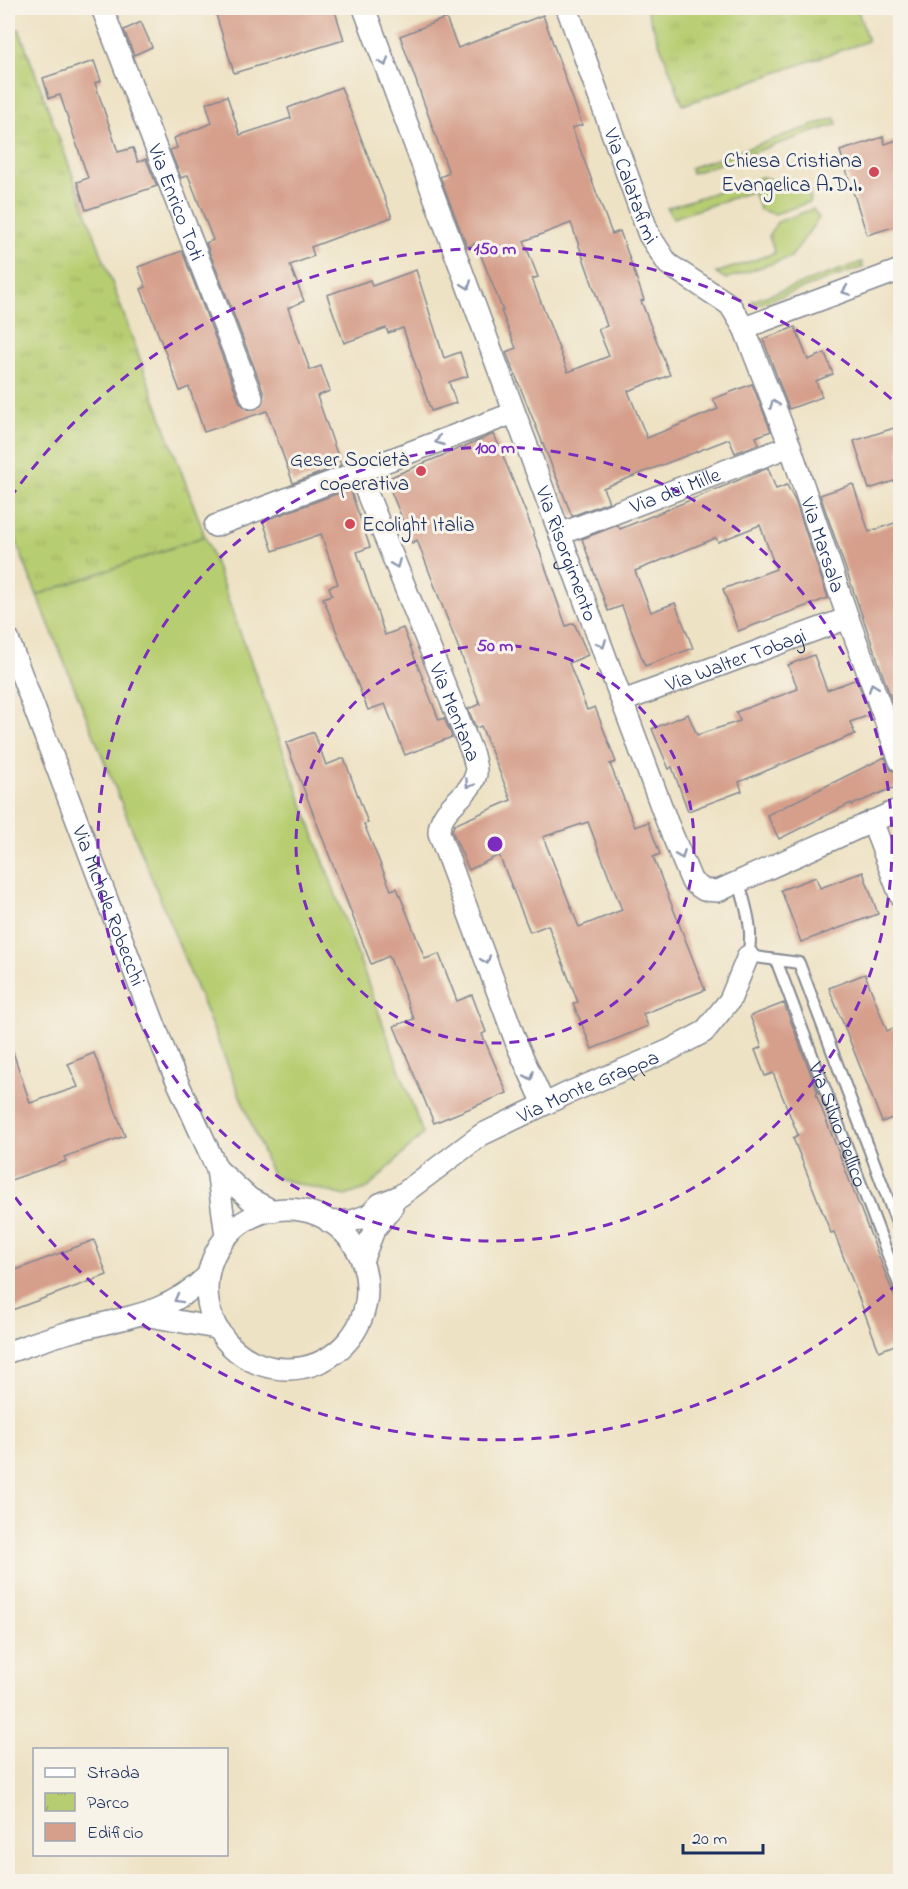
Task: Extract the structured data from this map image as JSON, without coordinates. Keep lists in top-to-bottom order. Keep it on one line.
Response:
{"streets":{"street":["Via Calatafimi","Via Enrico Toti","Via dei Mille","Via Marsala","Via Risorgimento","Via Walter Tobagi","Via Mentana","Via Michele Robecchi","Via Monte Grappa"],"lane":["Via Silvio Pellico"]},"crossings":[["Via Calatafimi","Via Marsala"],["Via dei Mille","Via Marsala"],["Via dei Mille","Via Risorgimento"],["Via Marsala","Via Walter Tobagi"],["Via Risorgimento","Via Walter Tobagi"],["Via Mentana","Via Monte Grappa"],["Via Michele Robecchi","Via Monte Grappa"],["Via Monte Grappa","Via Silvio Pellico"]],"one_way":["Via Marsala","Via Risorgimento","Via Mentana"],"places":["Chiesa Cristiana Evangelica A.D.I.","Geser Società coperativa","Ecolight Italia"],"legend":["Strada","Parco","Edificio"],"scale_bar":"20 m","rings":["150 m","100 m","50 m"]}
